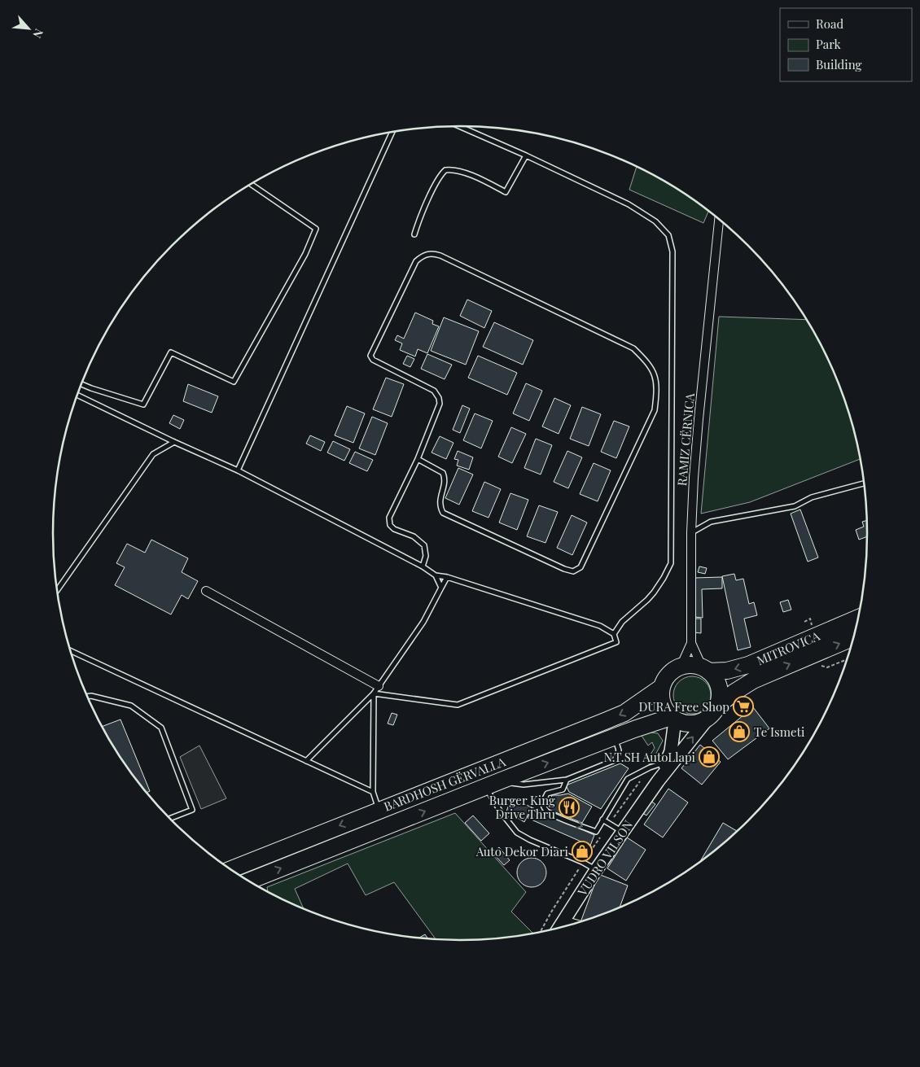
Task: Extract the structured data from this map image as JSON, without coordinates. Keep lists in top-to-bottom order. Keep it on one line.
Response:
{"streets":{"highway":["MITROVICA","BARDHOSH GËRVALLA"],"main road":["VUDRO VILSON"],"street":["RAMIZ CËRNICA"]},"crossings":[["RAMIZ CËRNICA","MITROVICA"],["RAMIZ CËRNICA","BARDHOSH GËRVALLA"],["MITROVICA","BARDHOSH GËRVALLA"]],"places":{"supermarket":["DURA Free Shop"],"shop":["Te Ismeti","N.T.SH AutoLlapi","Auto Dekor Diari"],"restaurant":["Burger King Drive Thru"]},"legend":["Road","Park","Building"],"north":"bottom right"}
